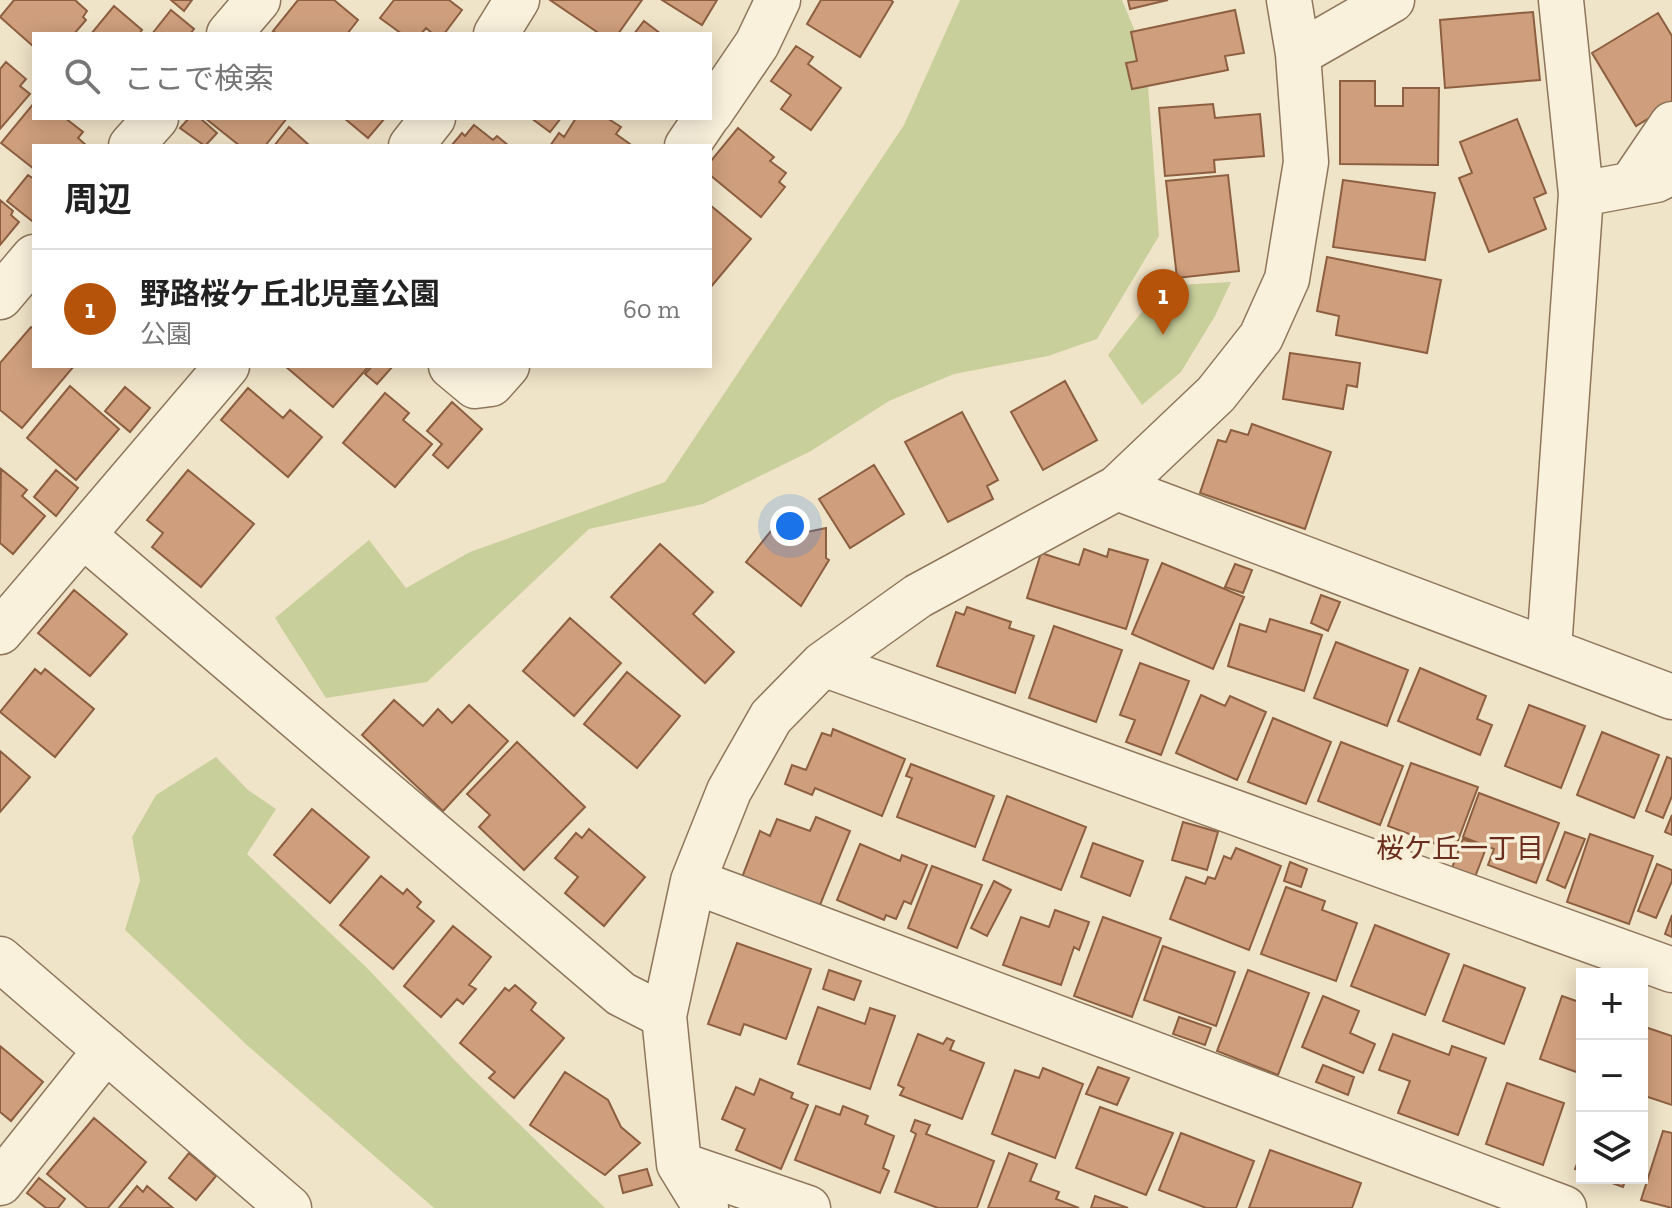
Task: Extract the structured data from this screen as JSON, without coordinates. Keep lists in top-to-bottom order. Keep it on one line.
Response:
{"districts":["桜ケ丘一丁目"],"page":{"search":"ここで検索","heading":"周辺","list":[{"mark":"1","name":"野路桜ケ丘北児童公園","note":"公園","value":"60 m"}],"pins":"1","map_buttons":["+","−"]}}
